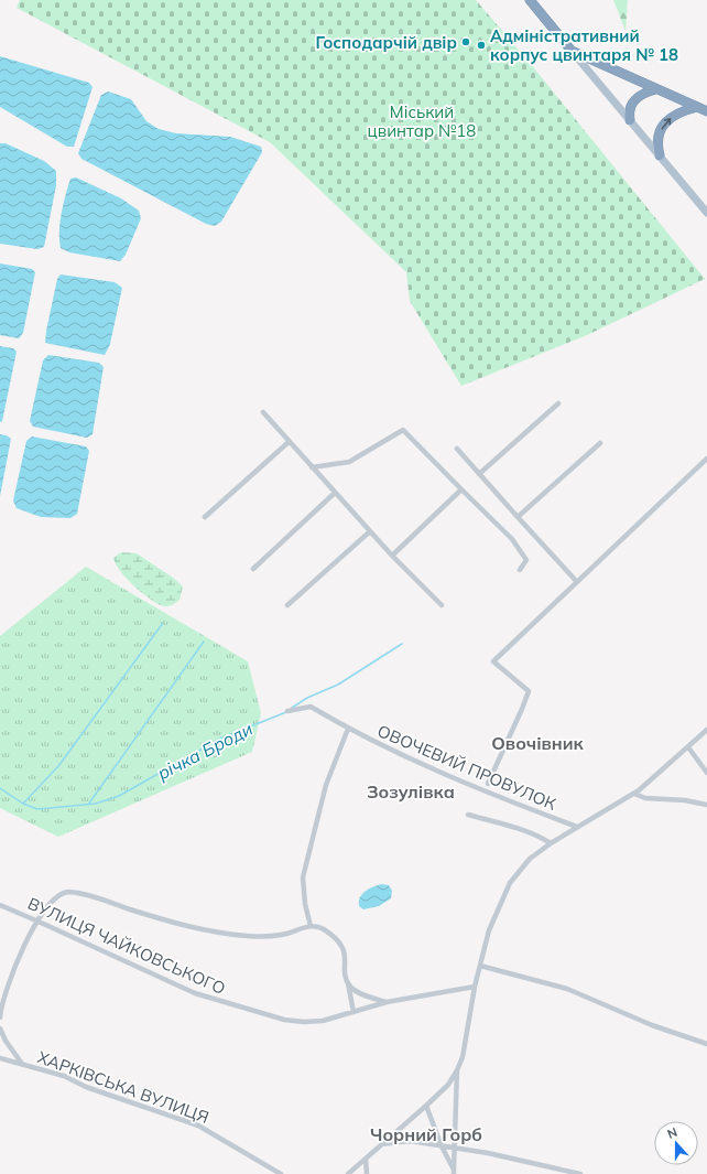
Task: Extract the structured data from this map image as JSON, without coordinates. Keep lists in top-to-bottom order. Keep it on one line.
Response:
{"streets":{"street":["ОВОЧЕВИЙ ПРОВУЛОК","ВУЛИЦЯ ЧАЙКОВСЬКОГО","ХАРКІВСЬКА ВУЛИЦЯ"]},"districts":["Овочівник","Зозулівка","Чорний Горб"],"water":["річка Броди"],"parks":["Міський цвинтар №18"],"places":["Господарчій двір","Адміністративний корпус цвинтаря № 18"],"north":"top"}
